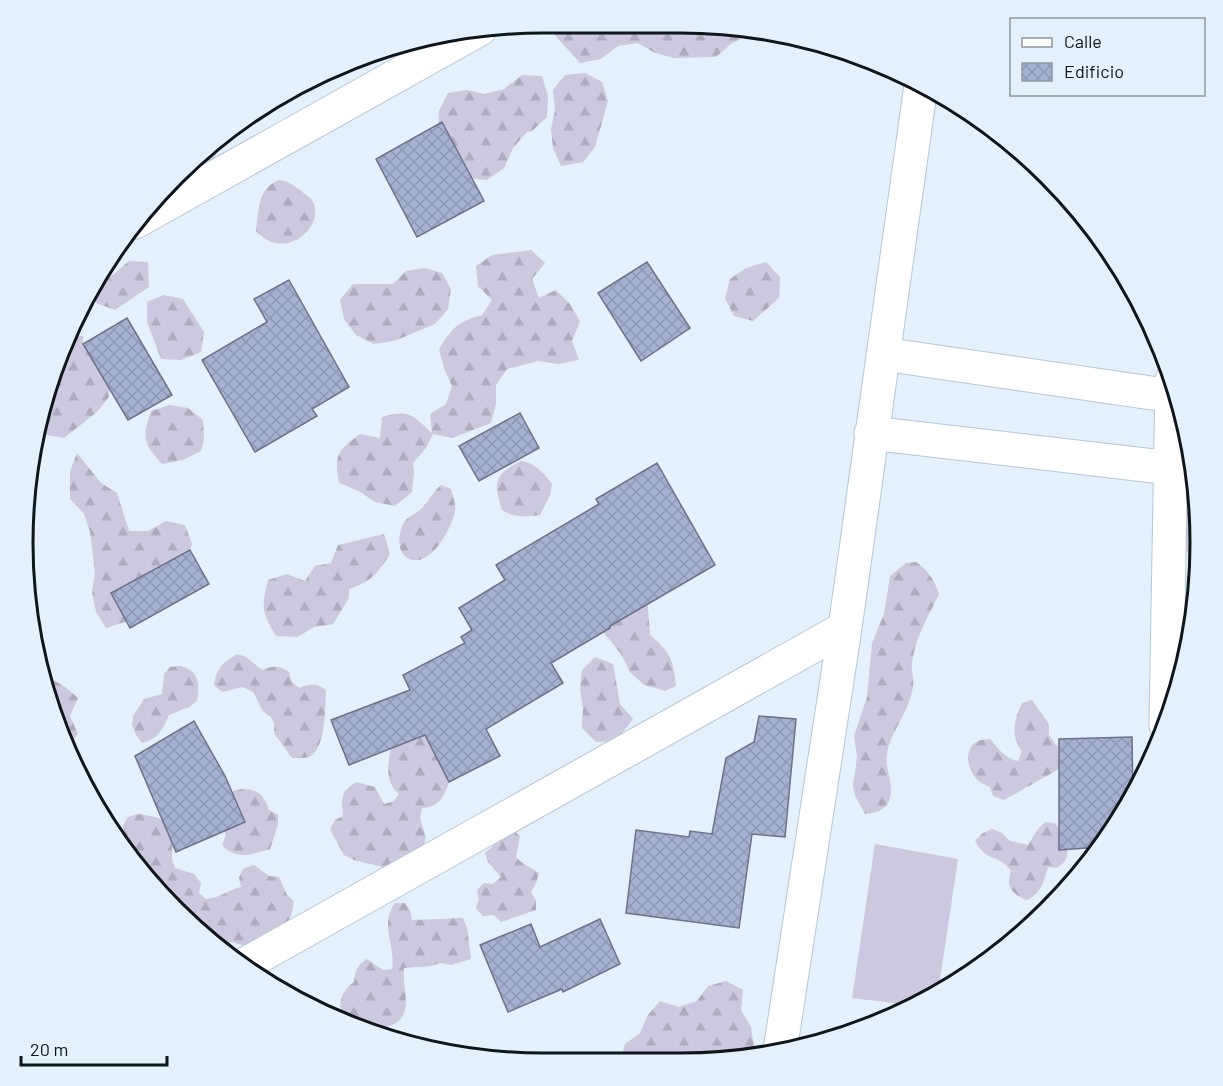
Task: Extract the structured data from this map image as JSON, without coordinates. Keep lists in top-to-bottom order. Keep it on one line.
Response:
{"legend":["Calle","Edificio"],"scale_bar":"20 m"}
